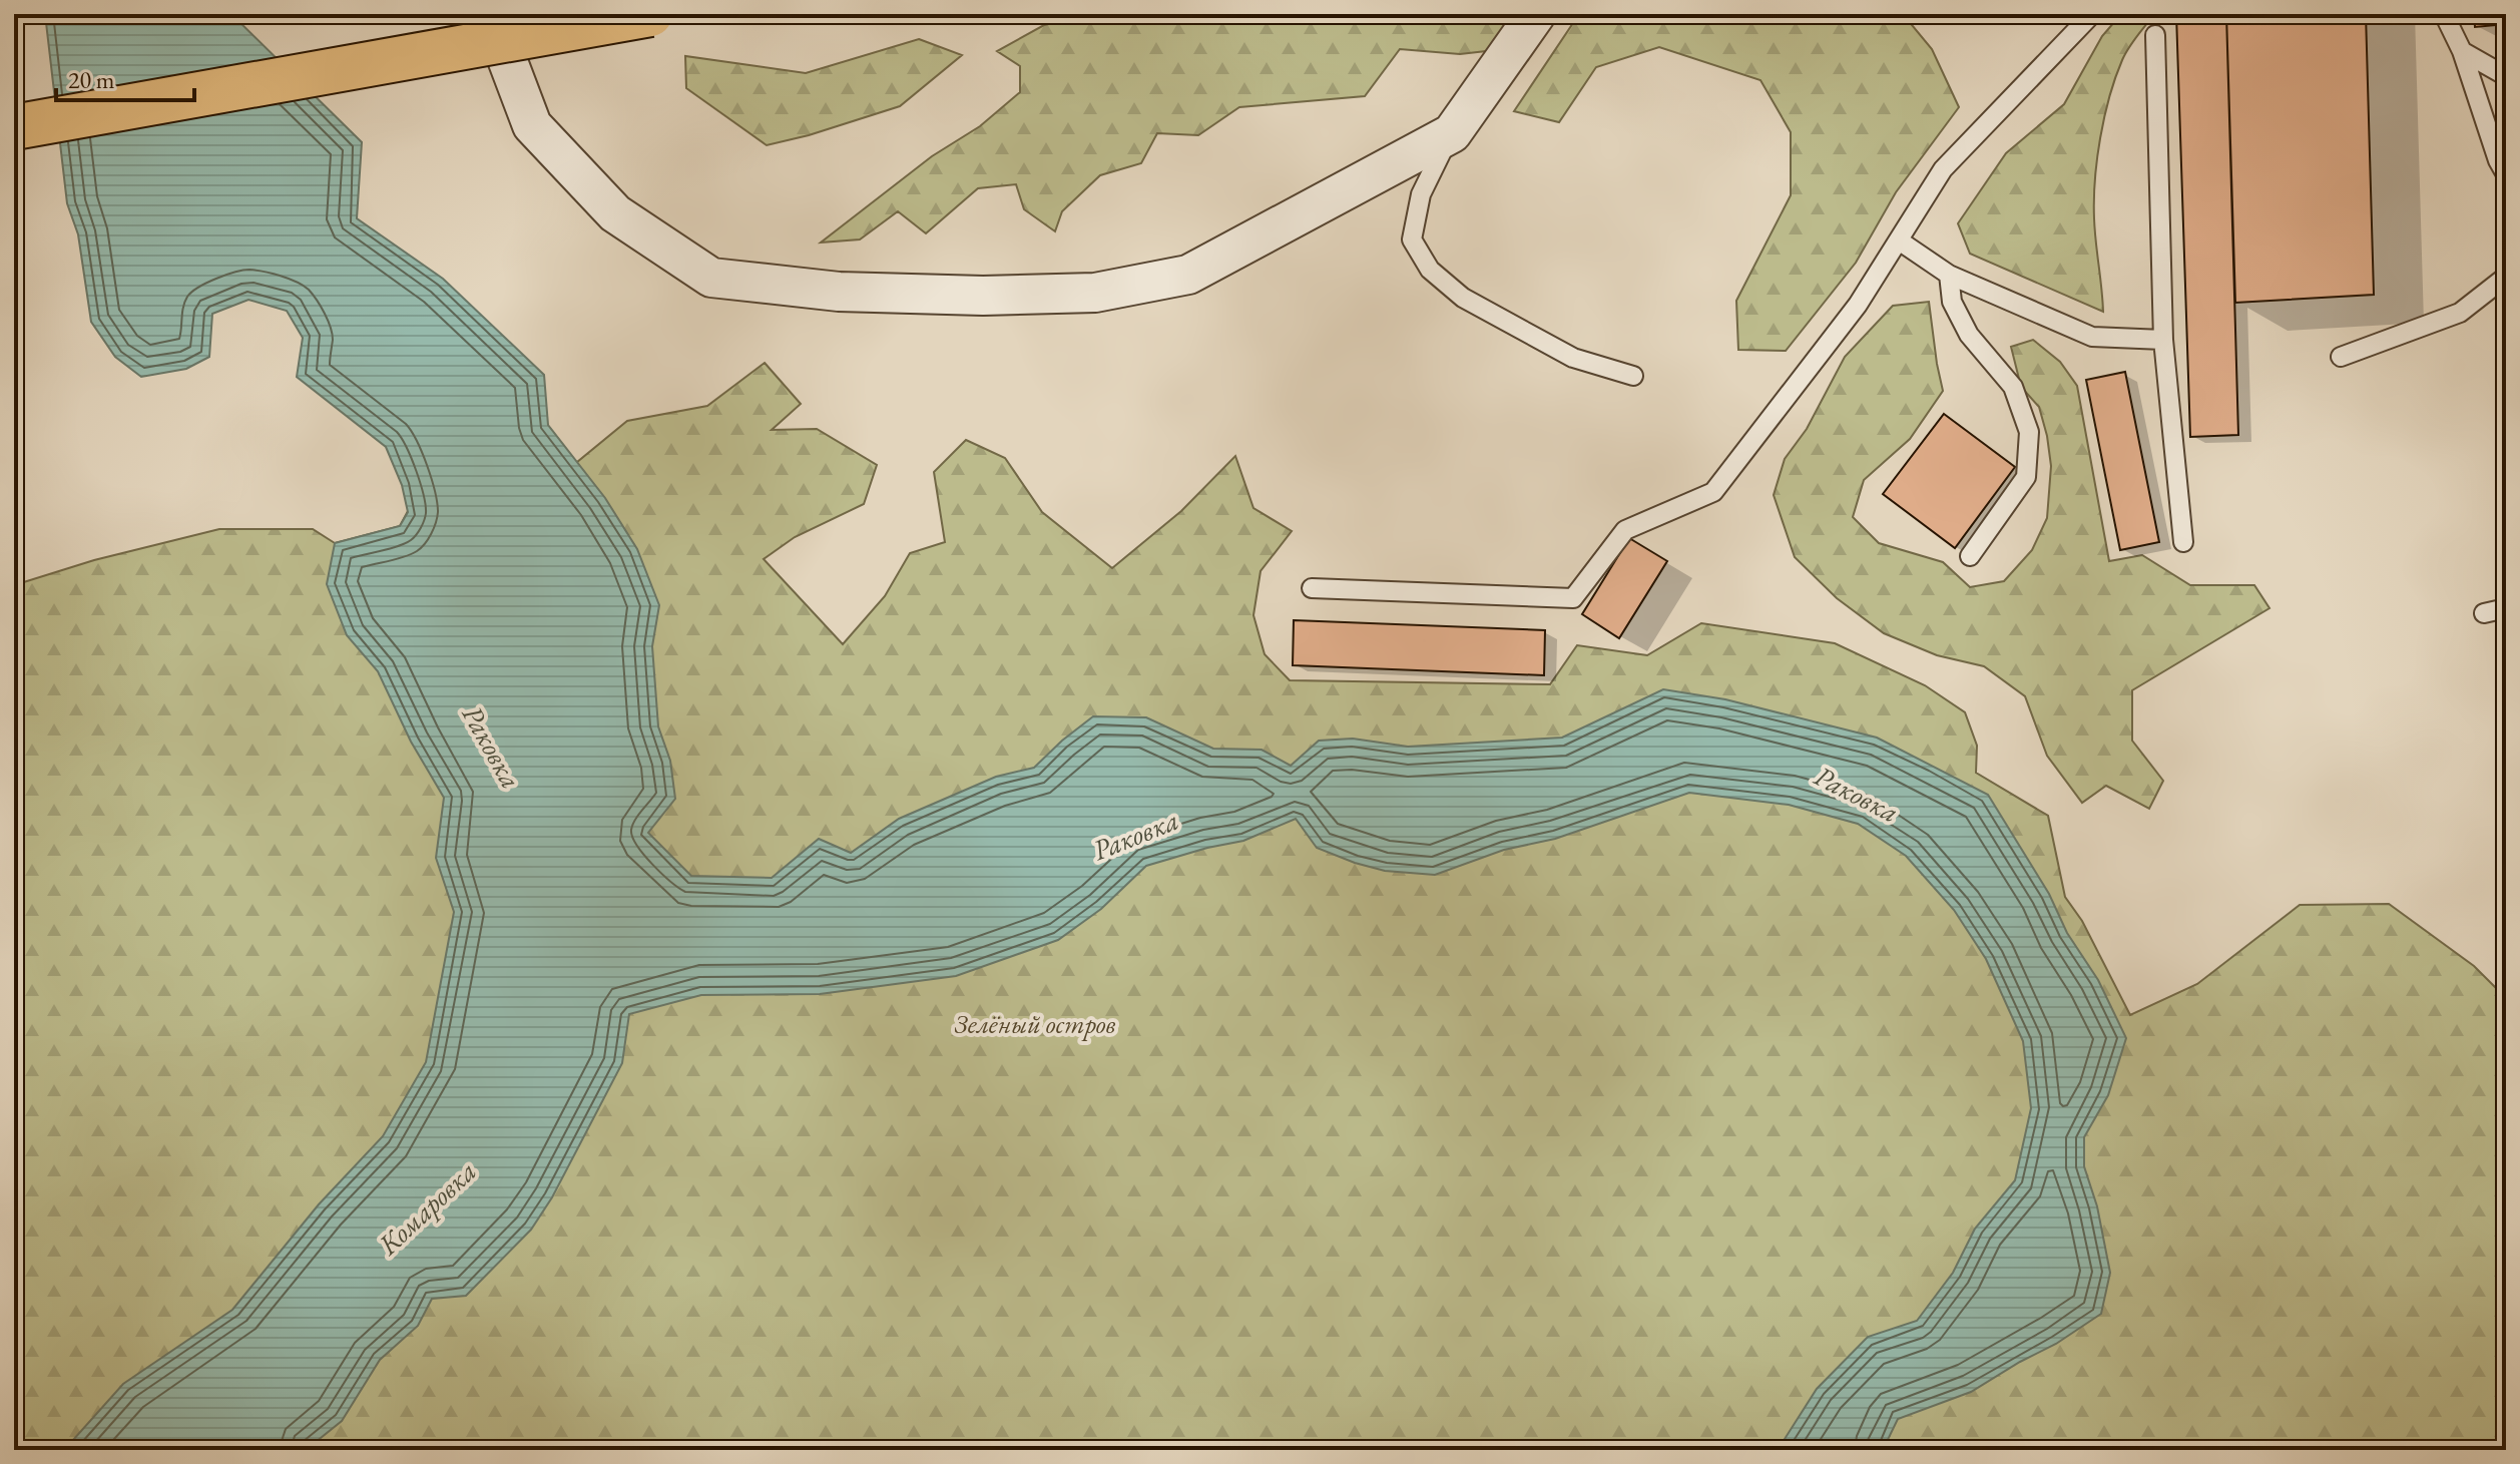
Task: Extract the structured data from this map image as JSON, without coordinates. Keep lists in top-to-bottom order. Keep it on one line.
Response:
{"water":["Раковка","Комаровка"],"parks":["Зелёный остров"],"scale_bar":"20 m"}
